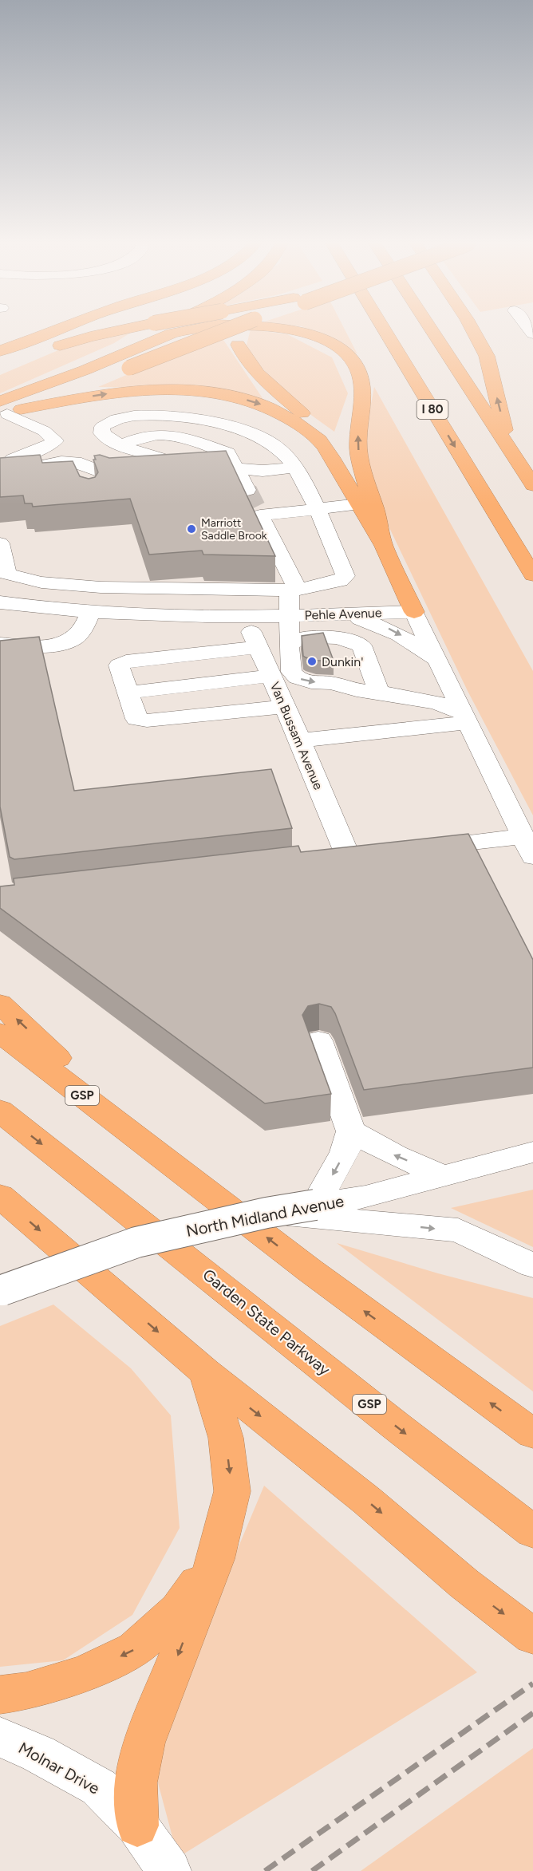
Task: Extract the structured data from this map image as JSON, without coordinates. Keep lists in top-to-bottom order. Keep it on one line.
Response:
{"streets":{"highway":["I 80","GSP","Garden State Parkway"],"street":["Pehle Avenue","Van Bussam Avenue","North Midland Avenue","Molnar Drive"]},"crossings":[["Pehle Avenue","Van Bussam Avenue"]],"places":["Marriott Saddle Brook","Dunkin'"]}
